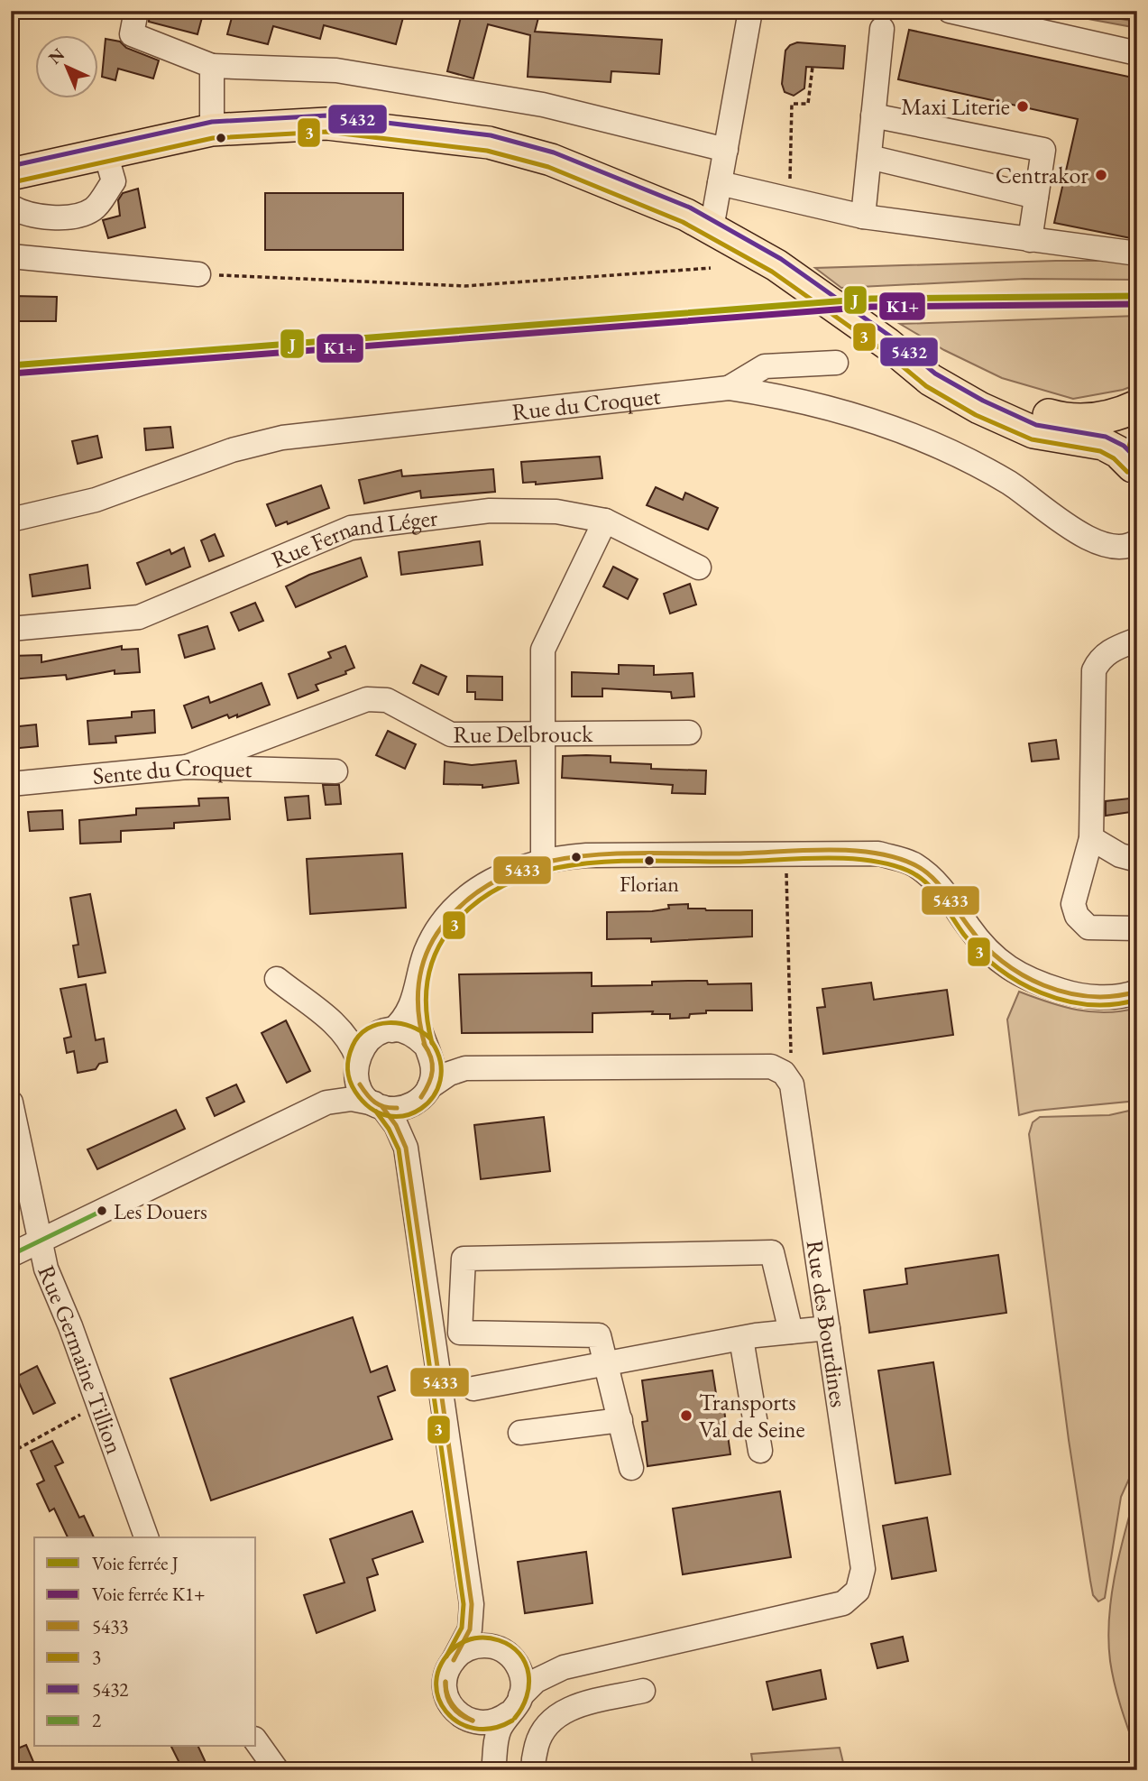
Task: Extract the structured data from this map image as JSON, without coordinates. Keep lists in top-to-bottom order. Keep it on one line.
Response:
{"streets":{"street":["Rue du Croquet","Rue Fernand Léger","Rue Delbrouck","Sente du Croquet","Rue des Bourdines","Rue Germaine Tillion"]},"crossings":[["Rue Delbrouck","Sente du Croquet"]],"places":["Maxi Literie","Centrakor","Florian","Les Douers","Transports Val de Seine"],"lines":["transit line 5432","transit line 3","rail line J","rail line K1+","transit line 5433","transit line 2"],"legend":["Voie ferrée J","Voie ferrée K1+","5433","3","5432","2"],"north":"top left"}
